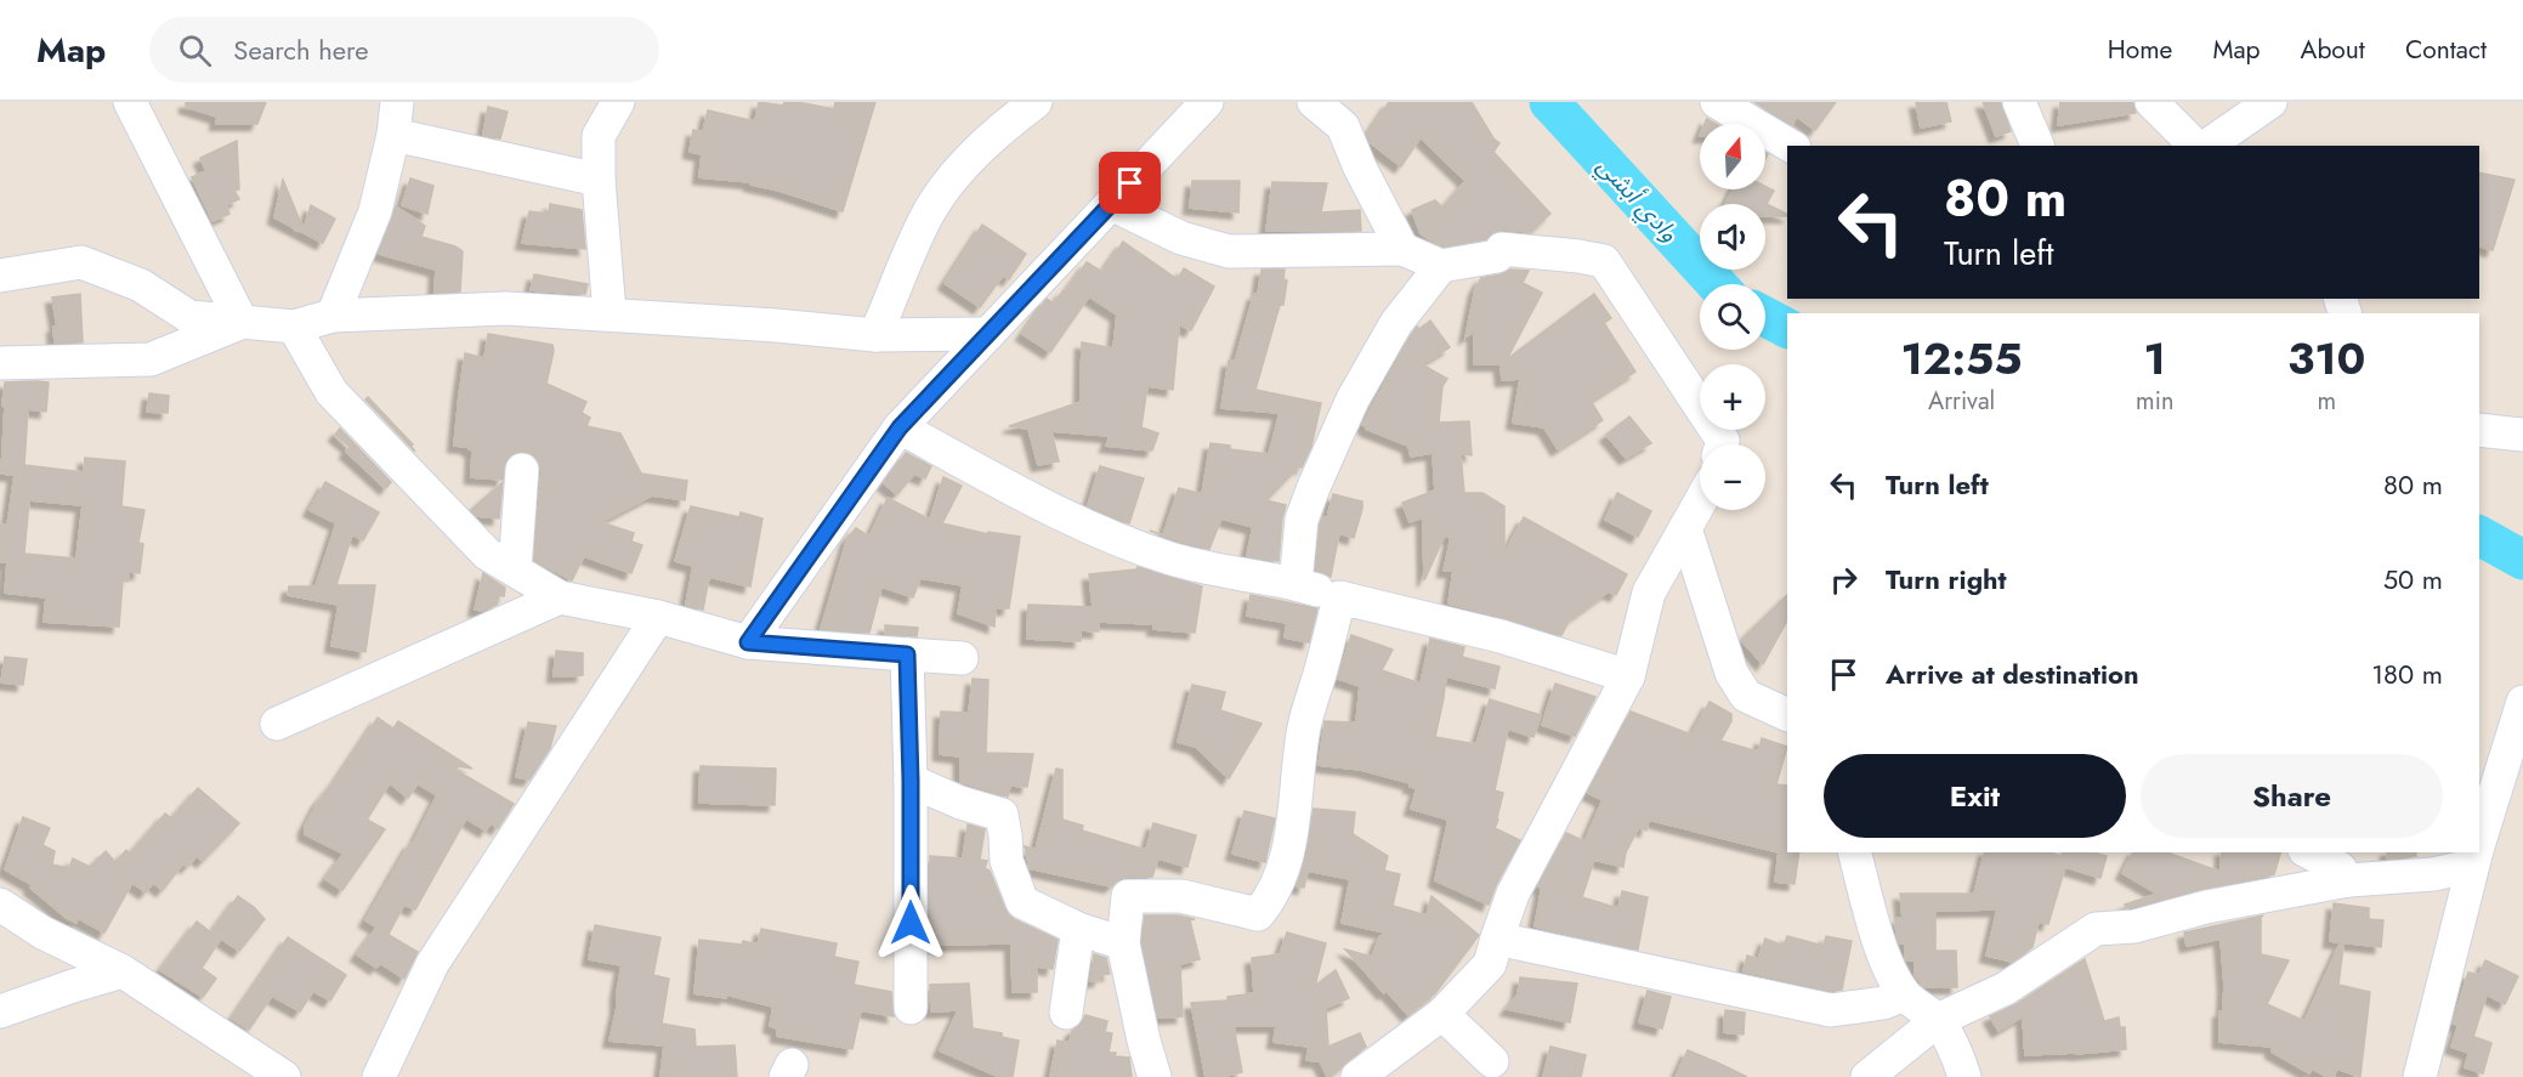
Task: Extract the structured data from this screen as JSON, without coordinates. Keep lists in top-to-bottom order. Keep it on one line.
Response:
{"water":["وادي أبشي"],"north":"top","page":{"header":"Map","search":"Search here","nav":["Home","Map","About","Contact"],"map_buttons":["+","−"],"turn":["80 m","Turn left"],"eta":["12:55","Arrival","1","min","310","m"],"list":[{"name":"Turn left","value":"80 m"},{"name":"Turn right","value":"50 m"},{"name":"Arrive at destination","value":"180 m"}],"buttons":["Exit","Share"]}}
